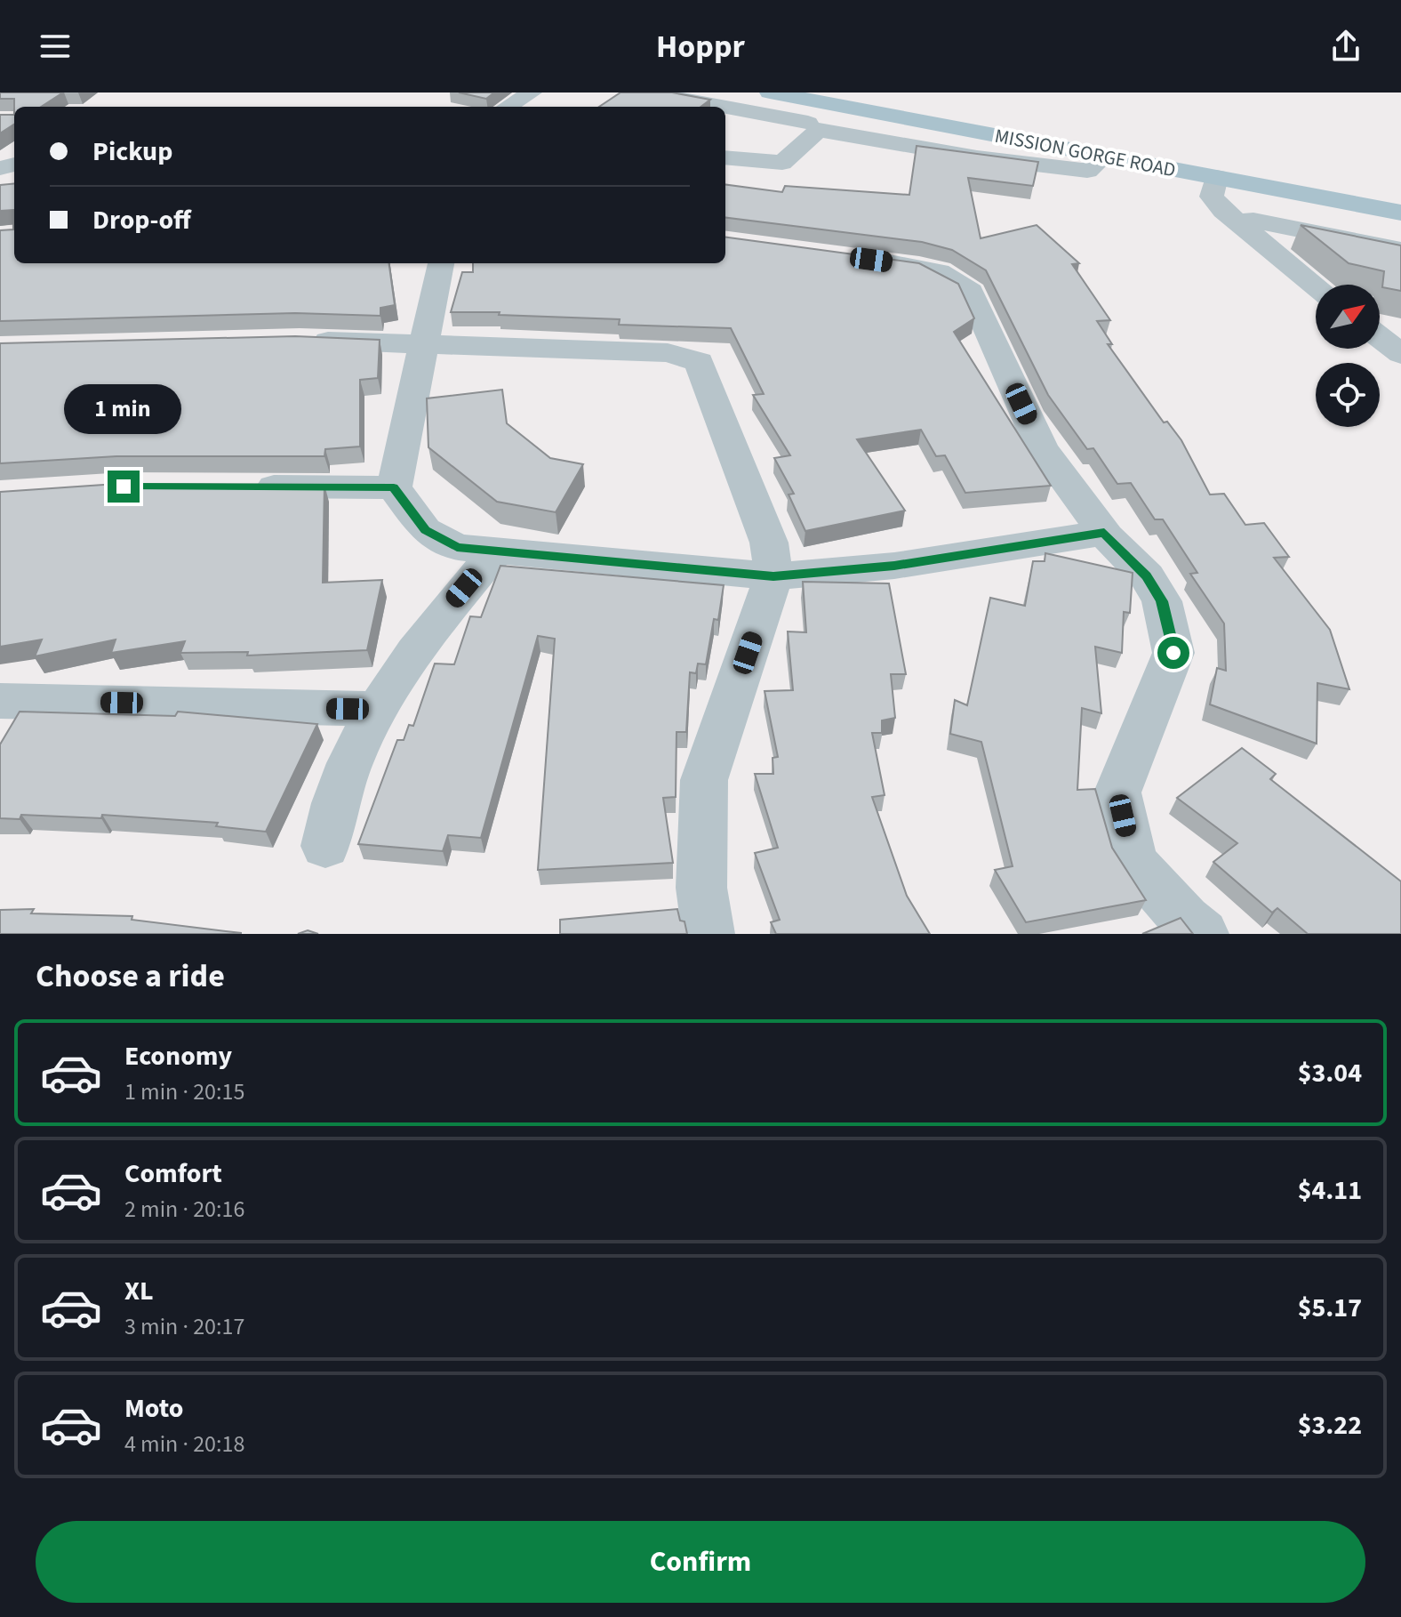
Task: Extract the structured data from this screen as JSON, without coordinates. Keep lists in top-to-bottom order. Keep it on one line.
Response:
{"streets":{"main road":["MISSION GORGE ROAD"]},"north":"top right","page":{"header":"Hoppr","banner":["Pickup","Drop-off"],"bubble":"1 min","heading":"Choose a ride","list":[{"name":"Economy","note":"1 min · 20:15","value":"$3.04"},{"name":"Comfort","note":"2 min · 20:16","value":"$4.11"},{"name":"XL","note":"3 min · 20:17","value":"$5.17"},{"name":"Moto","note":"4 min · 20:18","value":"$3.22"}],"buttons":"Confirm"}}
